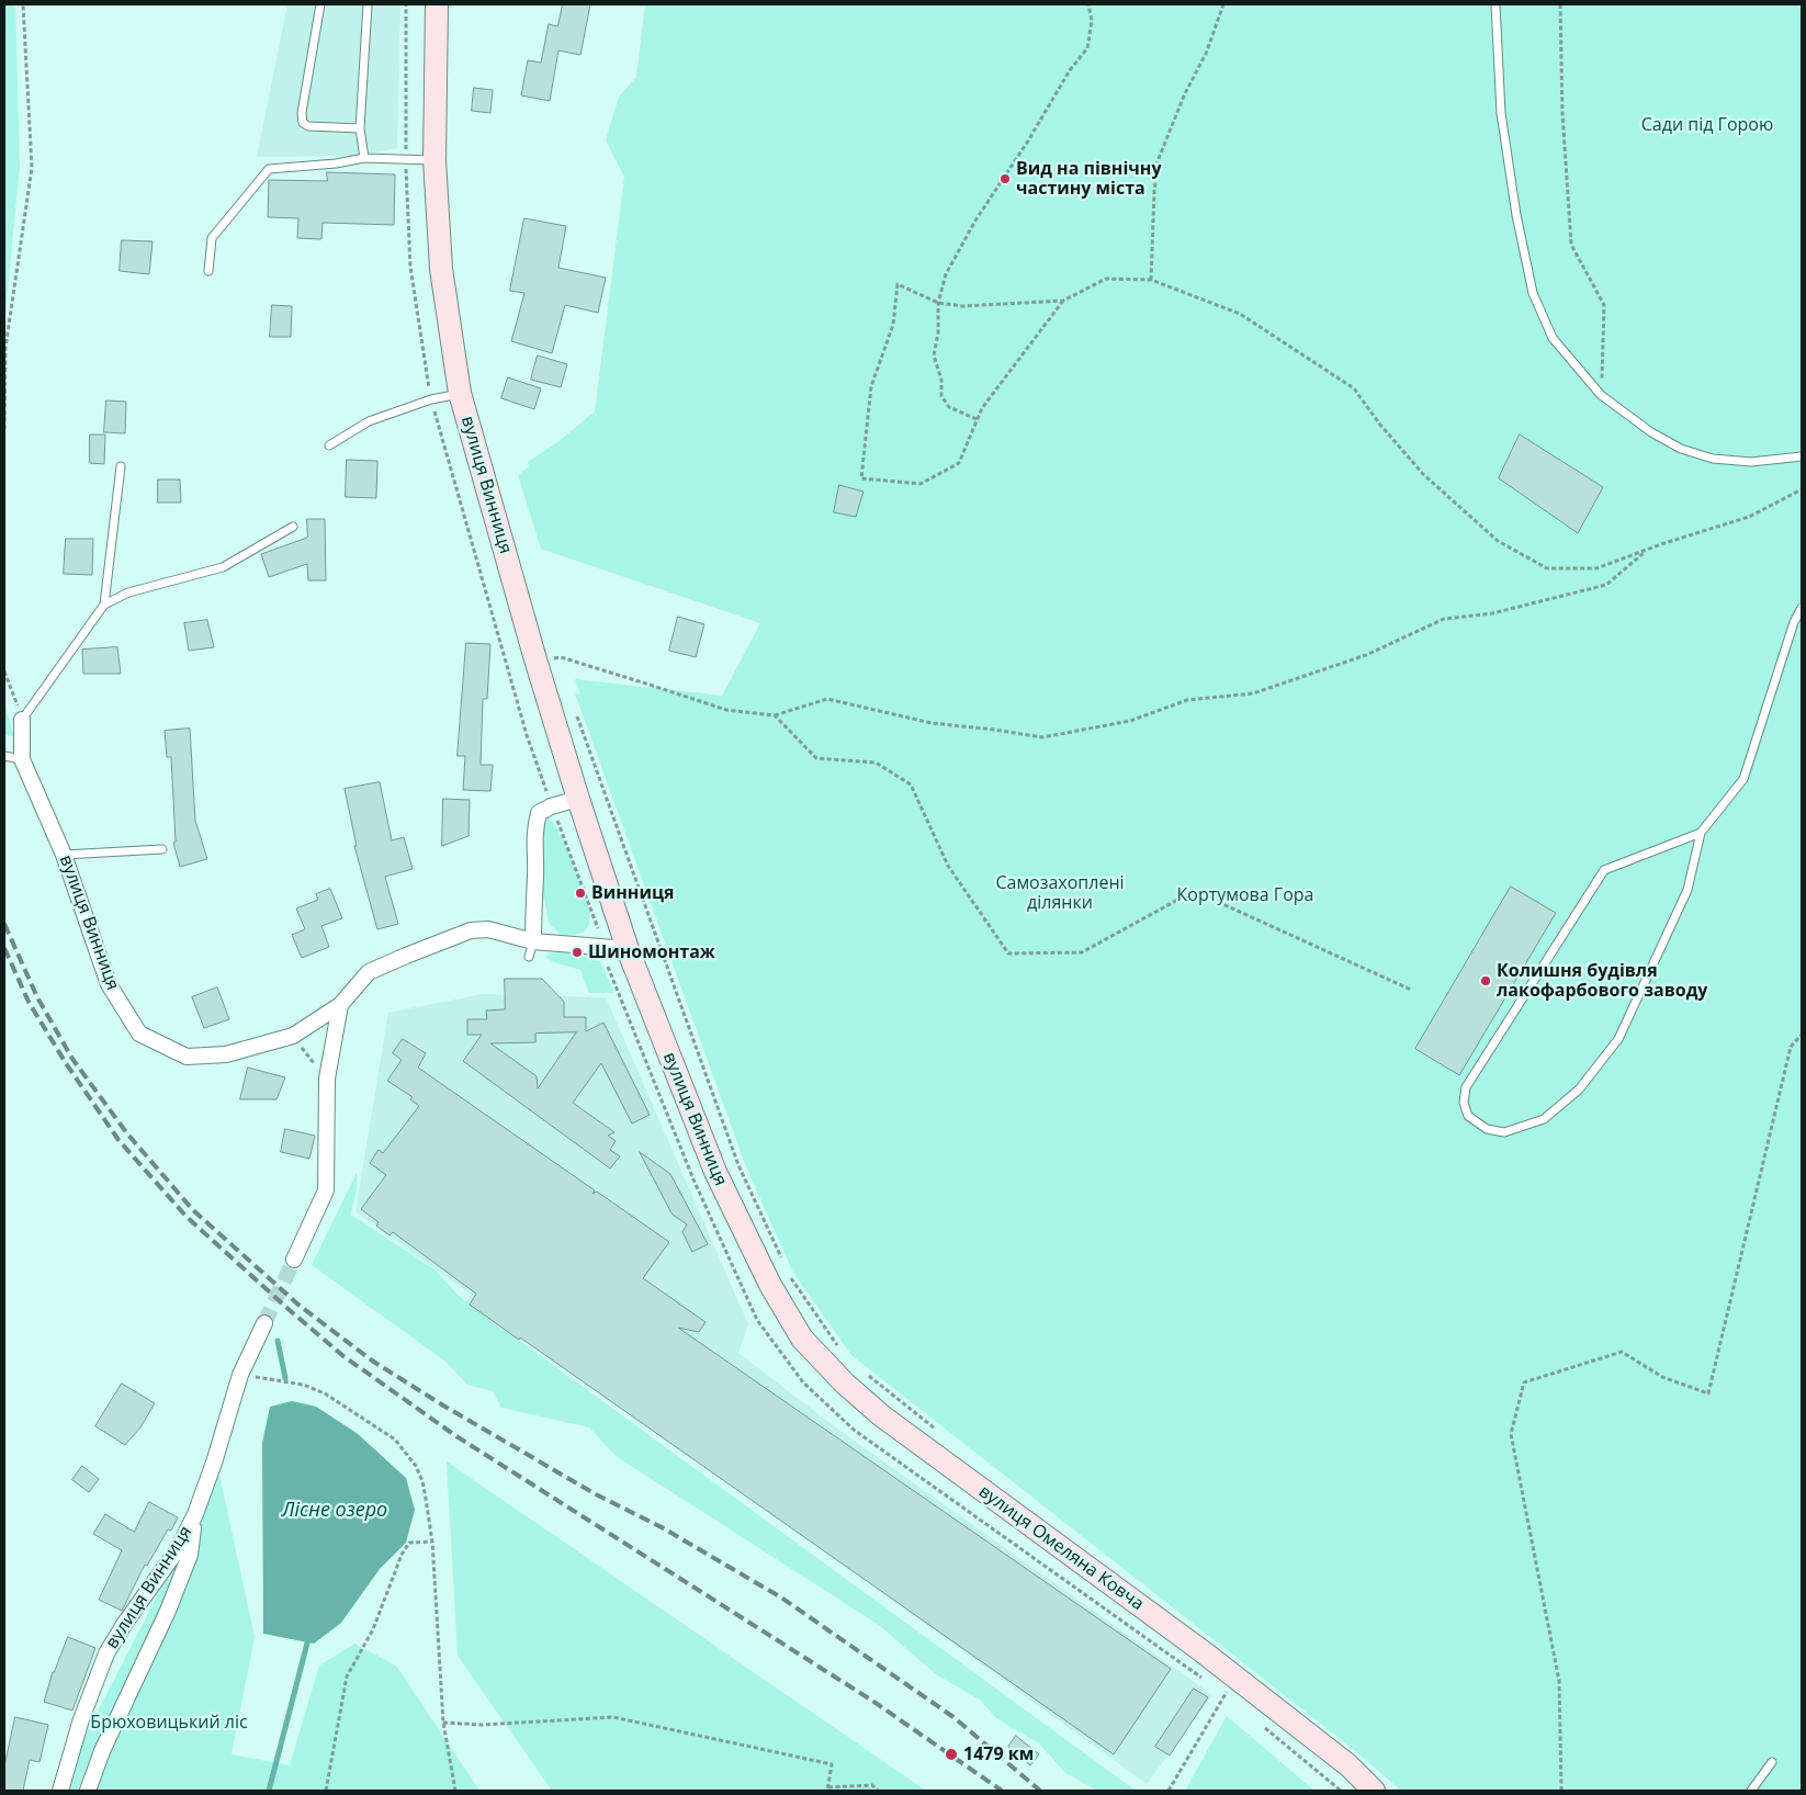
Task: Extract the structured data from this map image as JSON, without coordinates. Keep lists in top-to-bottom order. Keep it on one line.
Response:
{"streets":{"main road":["вулиця Винниця","вулиця Омеляна Ковча"]},"crossings":[["вулиця Винниця","вулиця Омеляна Ковча"]],"water":["Лісне озеро"],"parks":["Сади під Горою","Самозахоплені ділянки","Кортумова Гора","Брюховицький ліс"],"places":["Вид на північну частину міста","Винниця","Шиномонтаж","Колишня будівля лакофарбового заводу","1479 км"]}
